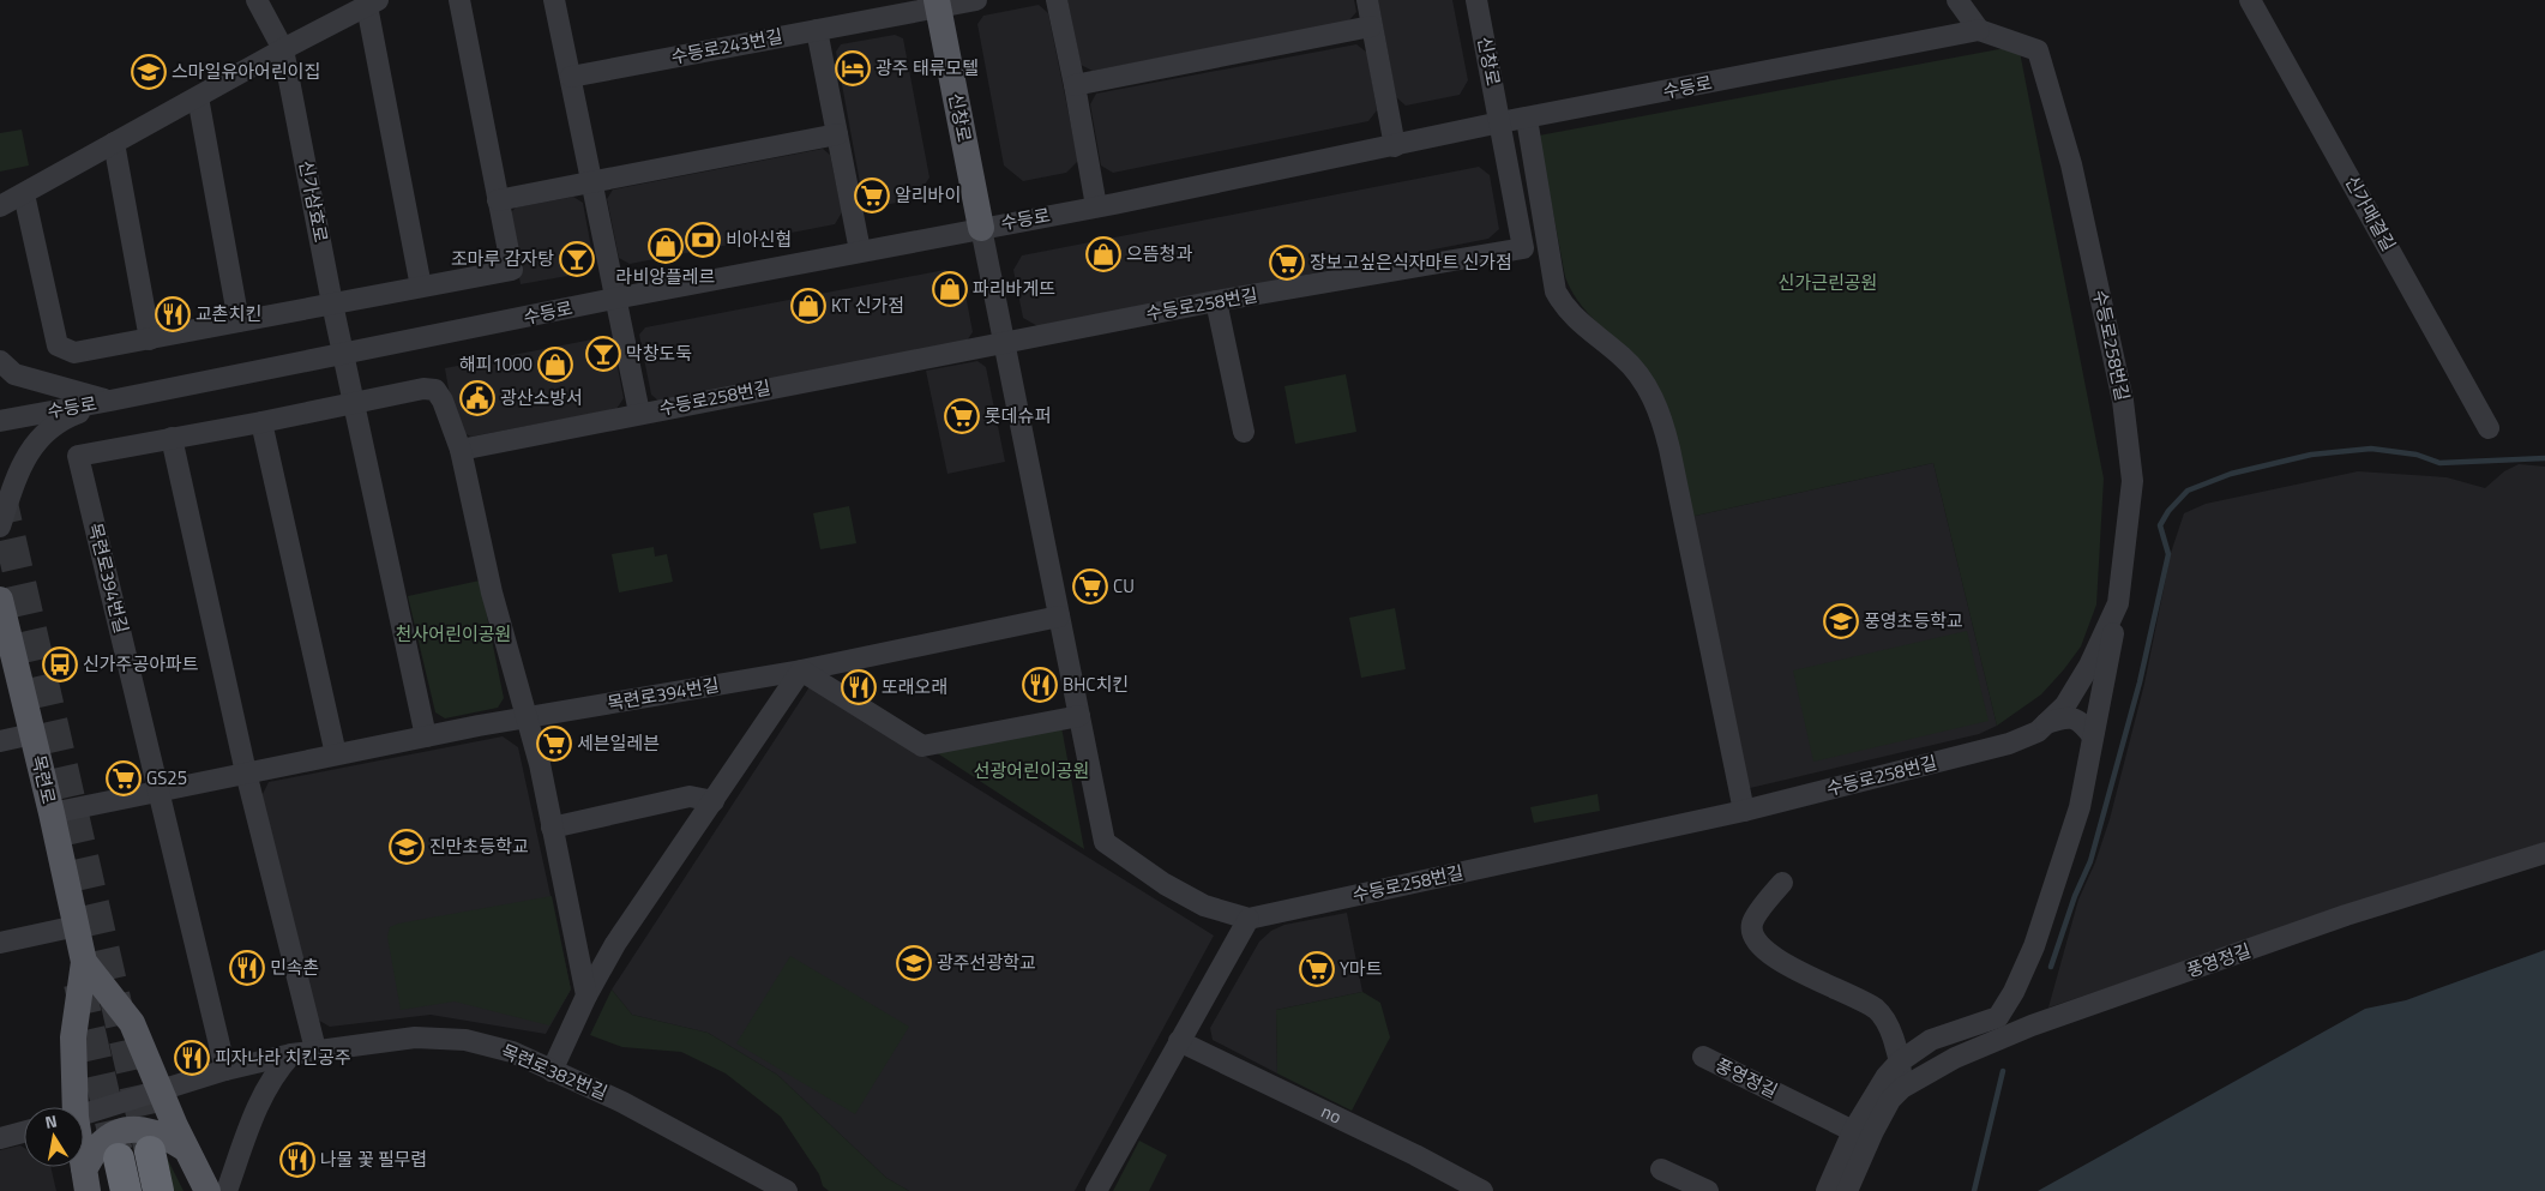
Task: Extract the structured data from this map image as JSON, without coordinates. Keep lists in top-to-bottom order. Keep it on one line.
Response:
{"streets":{"main road":["신창로","목련로"],"street":["수등로243번길","수등로","신가삼효로","신가매결길","수등로258번길","목련로394번길","풍영정길","목련로382번길","no"]},"crossings":[["수등로243번길","신창로"],["신창로","수등로"],["신창로","수등로258번길"],["수등로","신가삼효로"],["수등로","수등로258번길"],["수등로258번길","목련로394번길"],["목련로394번길","목련로"],["목련로394번길","목련로382번길"],["목련로","목련로382번길"]],"parks":["신가근린공원","천사어린이공원","선광어린이공원"],"places":{"hotel":["광주 태류모텔"],"school or university":["스마일유아어린이집","풍영초등학교","진만초등학교","광주선광학교"],"supermarket":["알리바이","장보고싶은식자마트 신가점","롯데슈퍼","CU","세븐일레븐","GS25","Y마트"],"bank":["비아신협"],"shop":["라비앙플레르","으뜸청과","파리바게뜨","KT 신가점","해피1000"],"bar":["조마루 감자탕","막창도둑"],"restaurant":["교촌치킨","BHC치킨","또래오래","민속촌","피자나라 치킨공주","나물 꽃 필무렵"],"public building":["광산소방서"],"bus stop":["신가주공아파트"]},"north":"top"}
